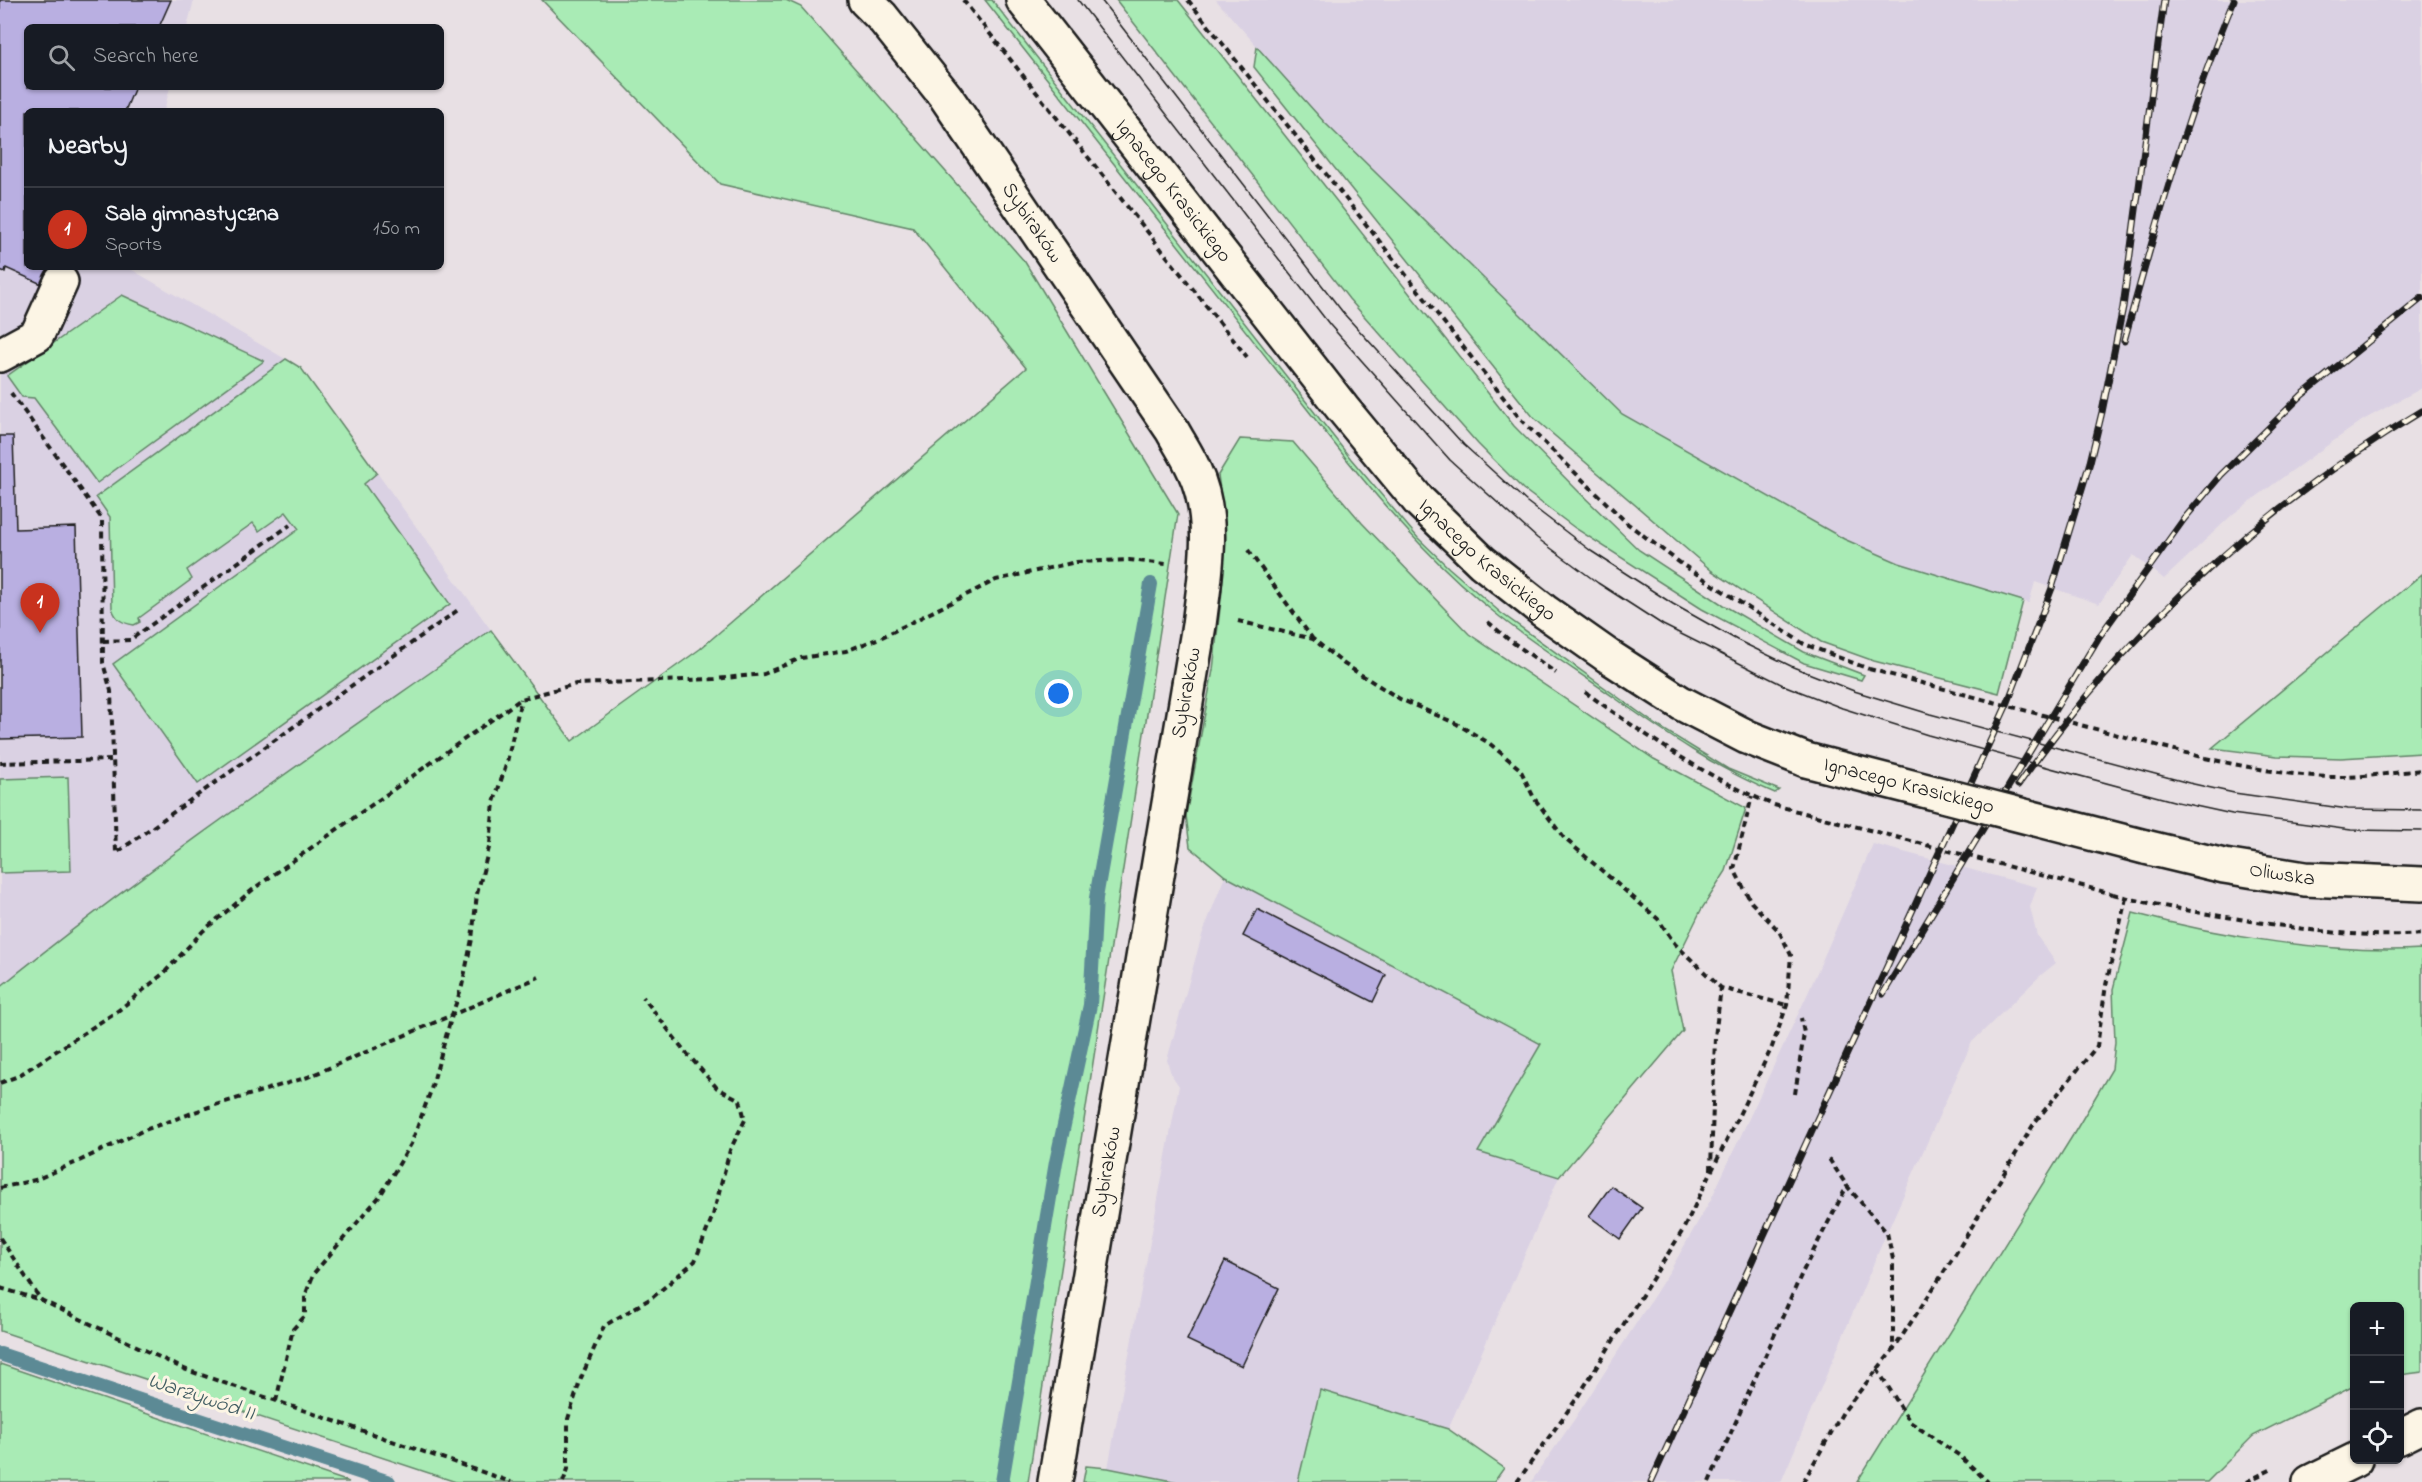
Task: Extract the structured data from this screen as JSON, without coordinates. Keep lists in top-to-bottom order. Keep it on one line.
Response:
{"streets":{"street":["Ignacego Krasickiego","Sybiraków","Oliwska"]},"crossings":[["Ignacego Krasickiego","Oliwska"]],"water":["Warzywód II"],"page":{"search":"Search here","heading":"Nearby","list":[{"mark":"1","name":"Sala gimnastyczna","note":"Sports","value":"150 m"}],"pins":"1","map_buttons":["+","−"]}}
